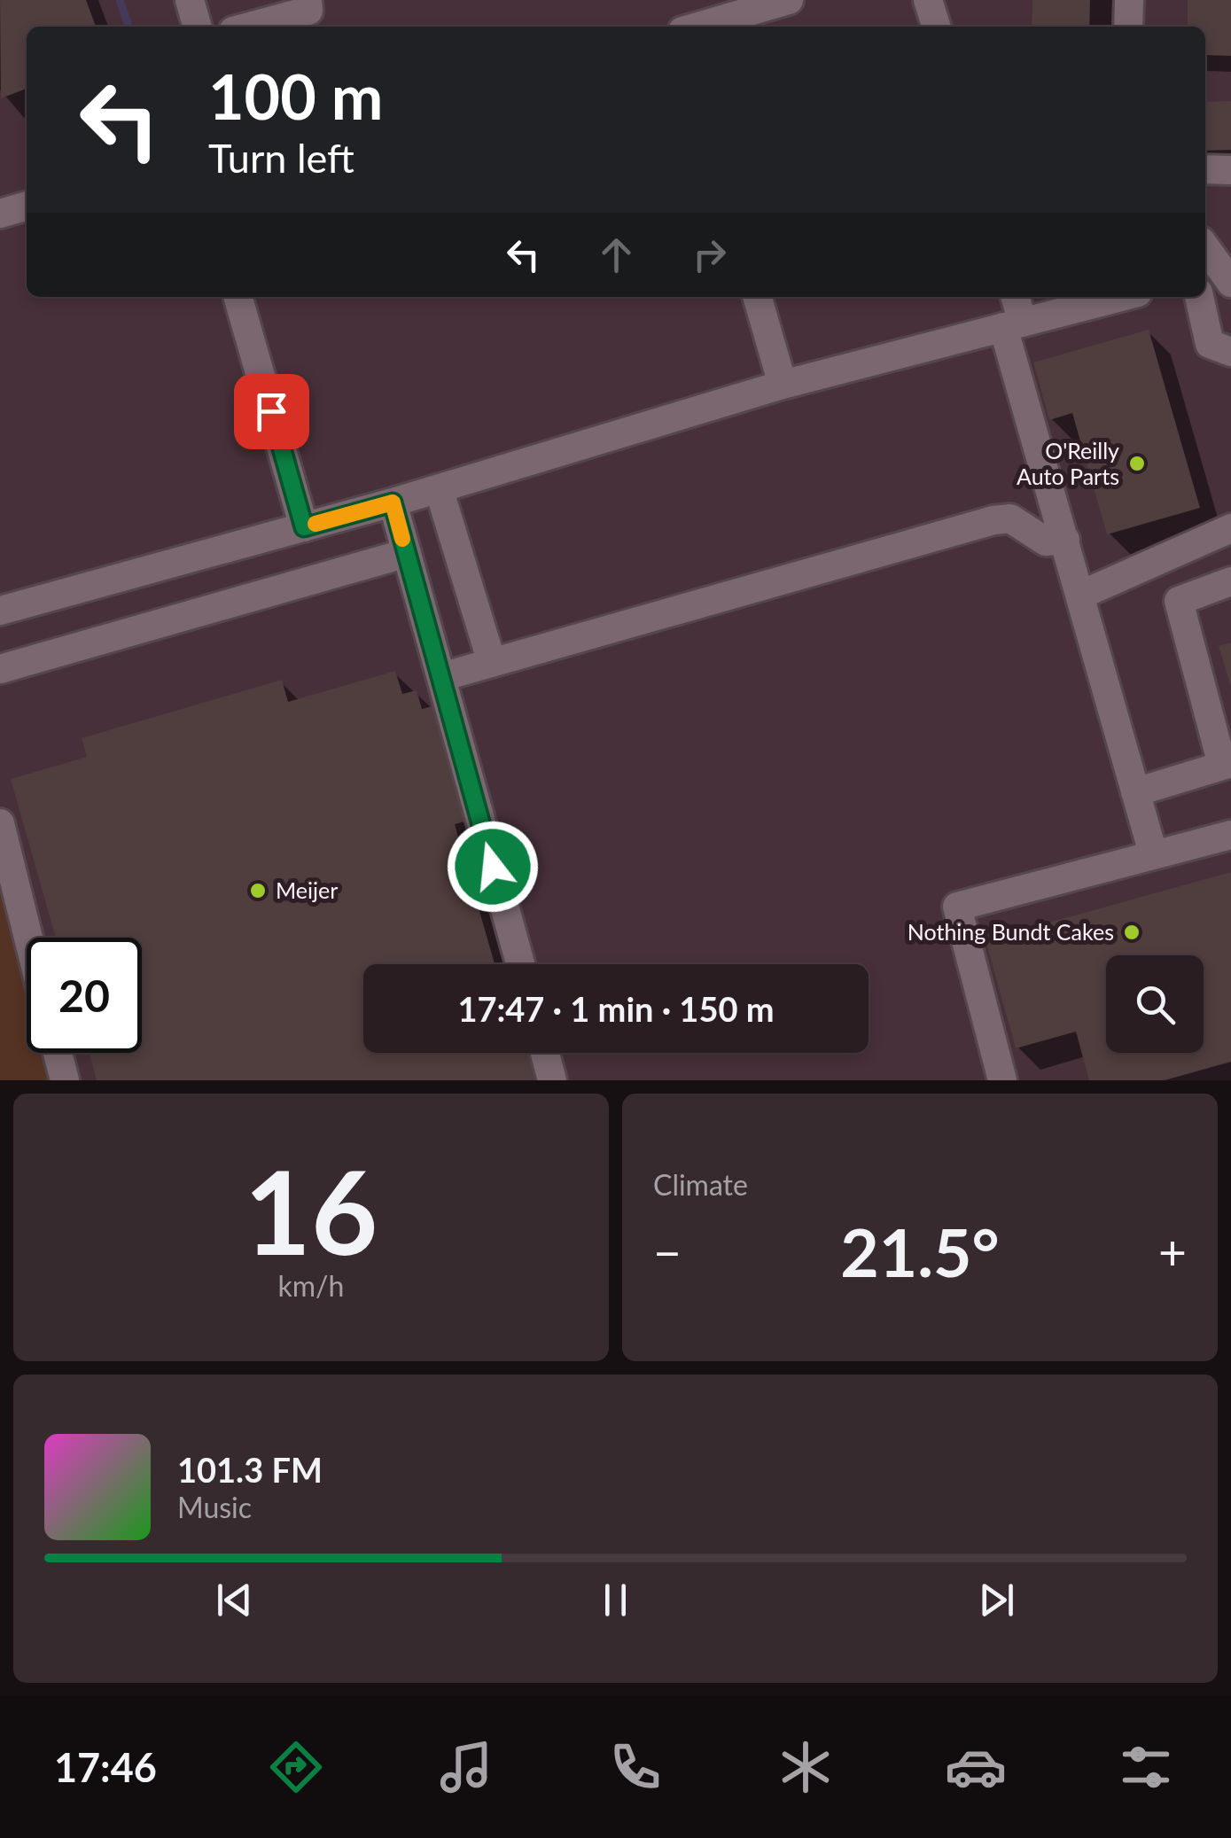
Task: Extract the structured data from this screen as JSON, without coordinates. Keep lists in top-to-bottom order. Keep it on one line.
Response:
{"places":["O'Reilly Auto Parts","Meijer","Nothing Bundt Cakes"],"page":{"turn":["100 m","Turn left"],"limit":"20","trip":"17:47 · 1 min · 150 m","tile":[["16","km/h"],"Climate"],"heat":["−","21.5°","+"],"song":["101.3 FM","Music"],"tabs":"17:46"}}
